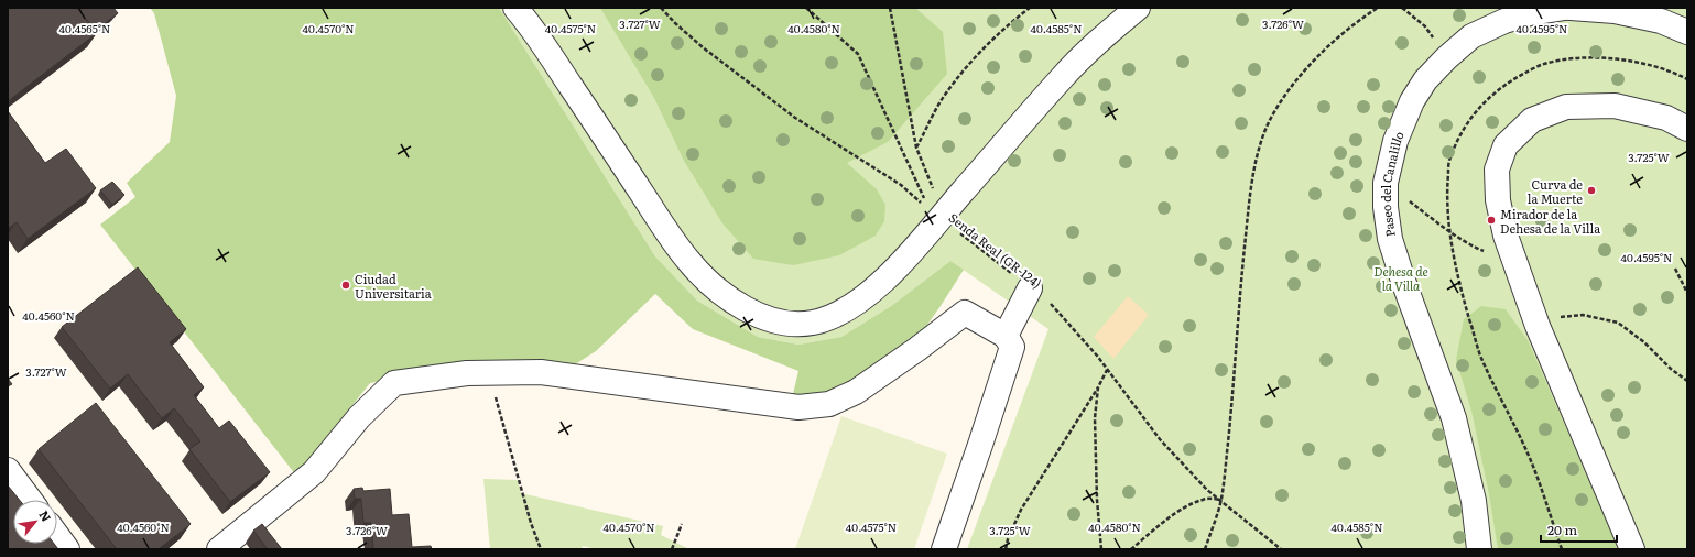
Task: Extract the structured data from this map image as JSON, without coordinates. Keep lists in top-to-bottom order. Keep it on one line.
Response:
{"streets":{"street":["Paseo del Canalillo"],"path":["Senda Real (GR-124)"]},"parks":["Dehesa de la Villa"],"places":["Curva de la Muerte","Mirador de la Dehesa de la Villa","Ciudad Universitaria"],"scale_bar":"20 m","north":"top right","coordinates":["3.727°W","3.726°W","40.4595°N","40.4570°N","40.4565°N","40.4575°N","40.4580°N","40.4585°N","3.725°W","40.4560°N"]}
